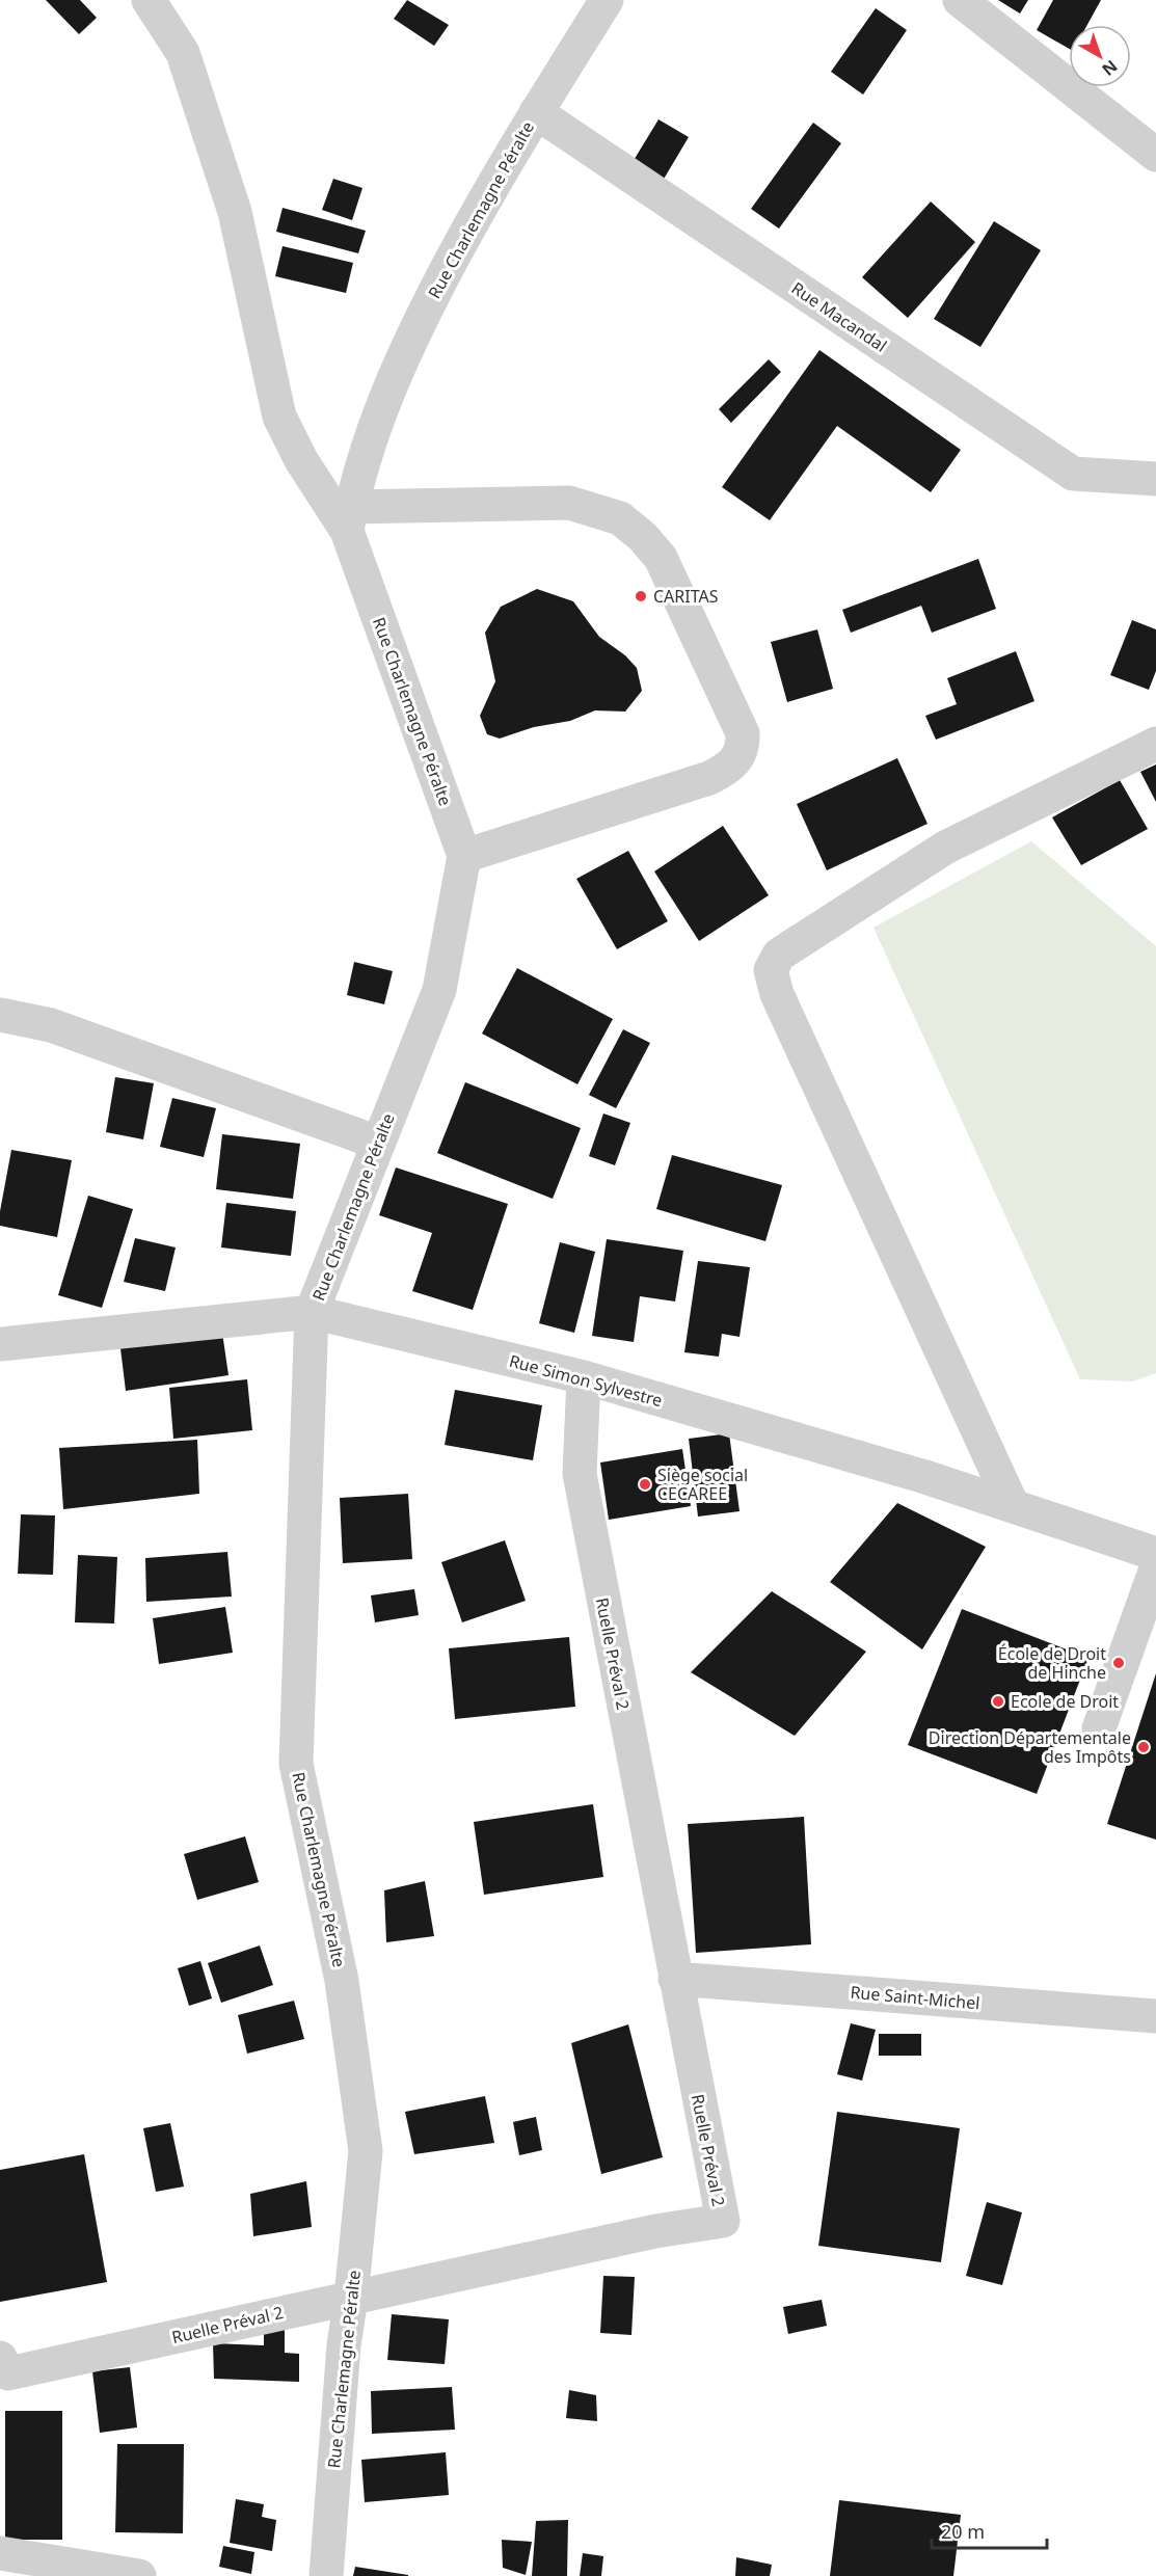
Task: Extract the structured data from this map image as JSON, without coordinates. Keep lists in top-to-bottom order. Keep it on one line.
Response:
{"streets":{"street":["Rue Charlemagne Péralte","Rue Macandal","Rue Simon Sylvestre","Ruelle Préval 2","Rue Saint-Michel"]},"crossings":[["Rue Charlemagne Péralte","Rue Macandal"],["Rue Charlemagne Péralte","Rue Simon Sylvestre"],["Rue Charlemagne Péralte","Ruelle Préval 2"],["Rue Simon Sylvestre","Ruelle Préval 2"],["Ruelle Préval 2","Rue Saint-Michel"]],"places":["CARITAS","Siège social CECAREE","École de Droit de Hinche","Ecole de Droit","Direction Départementale des Impôts"],"scale_bar":"20 m","north":"bottom right"}
